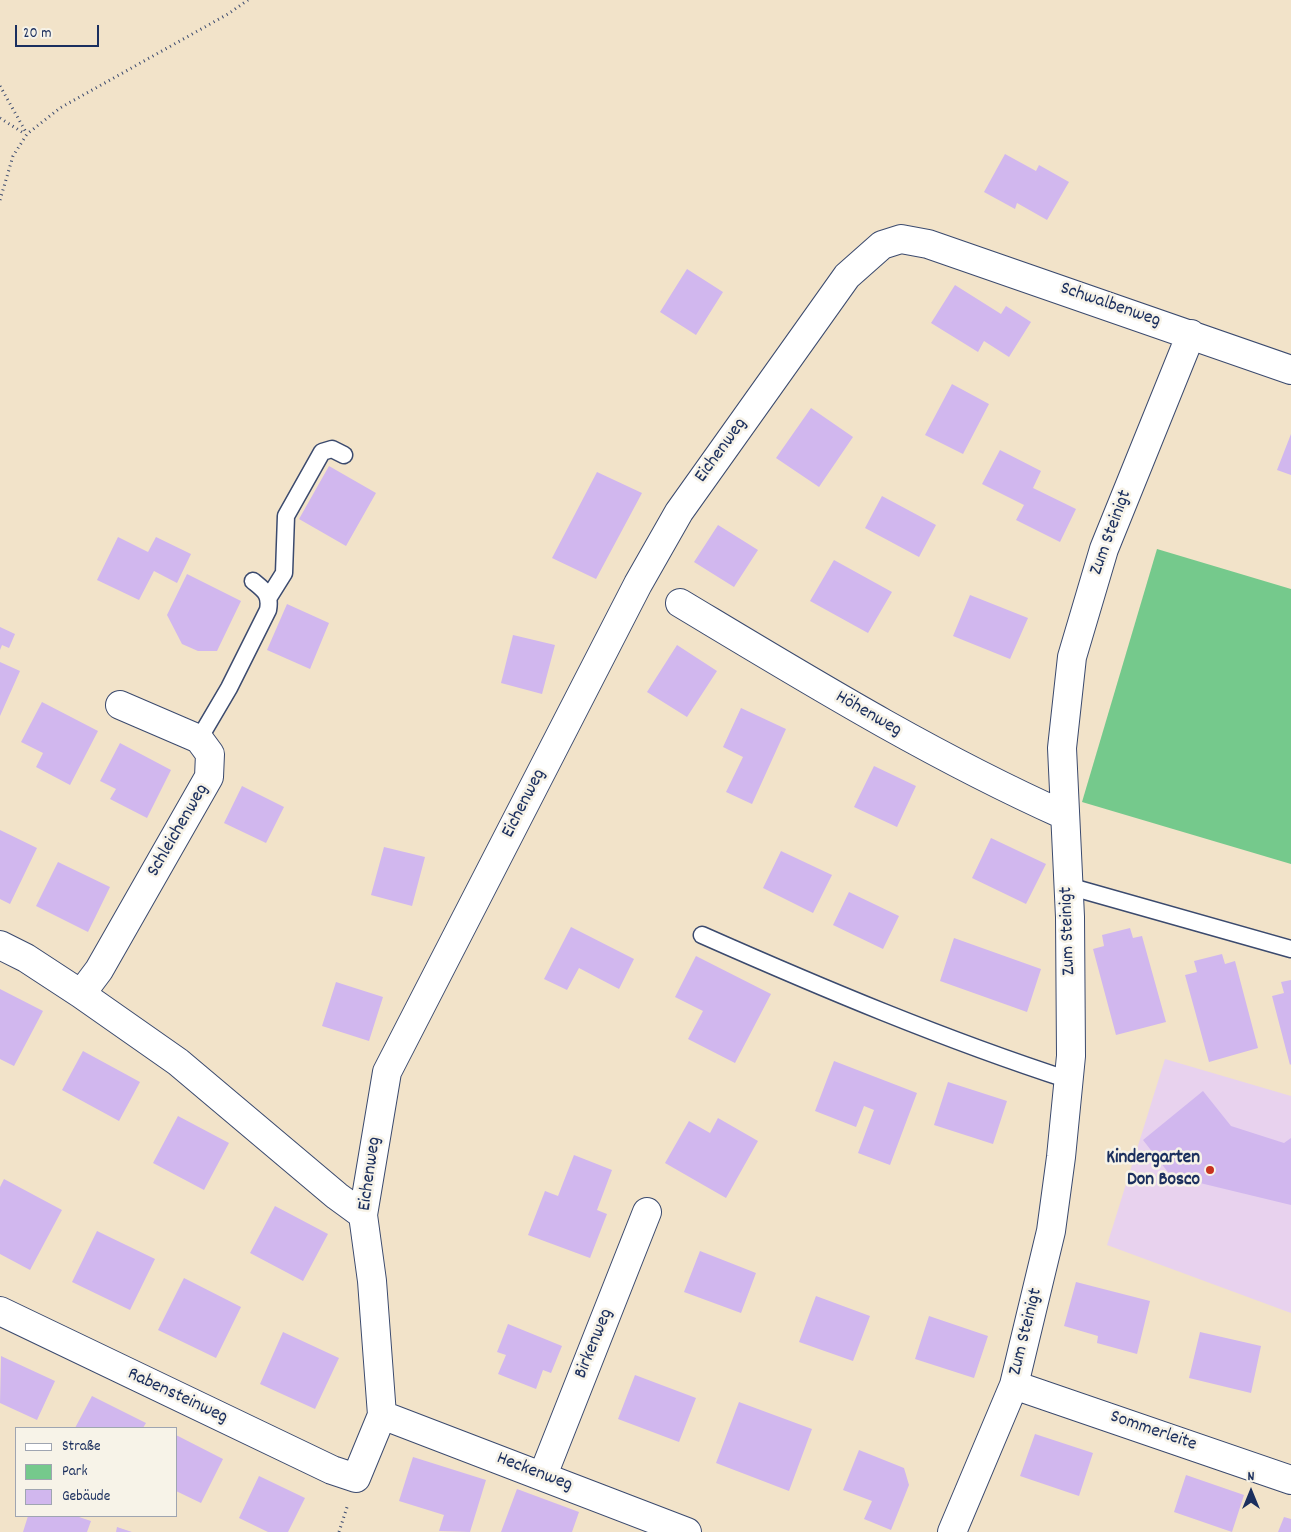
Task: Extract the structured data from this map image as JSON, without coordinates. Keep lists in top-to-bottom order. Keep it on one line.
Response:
{"streets":{"street":["Schwalbenweg","Eichenweg","Zum Steinigt","Höhenweg","Schleichenweg","Birkenweg","Rabensteinweg","Sommerleite","Heckenweg"]},"crossings":[["Schwalbenweg","Eichenweg"],["Schwalbenweg","Zum Steinigt"],["Eichenweg","Rabensteinweg"],["Eichenweg","Heckenweg"],["Zum Steinigt","Höhenweg"],["Zum Steinigt","Sommerleite"],["Birkenweg","Heckenweg"]],"places":["Kindergarten Don Bosco"],"legend":["Straße","Park","Gebäude"],"scale_bar":"20 m","north":"top"}
